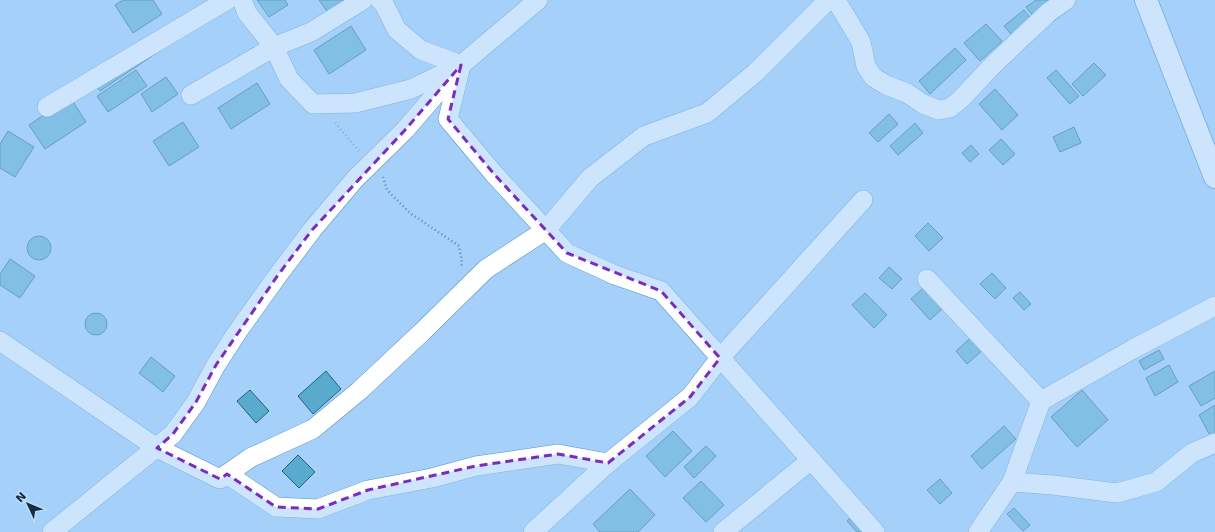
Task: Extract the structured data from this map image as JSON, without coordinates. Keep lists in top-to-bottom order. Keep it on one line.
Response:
{"north":"top left"}
